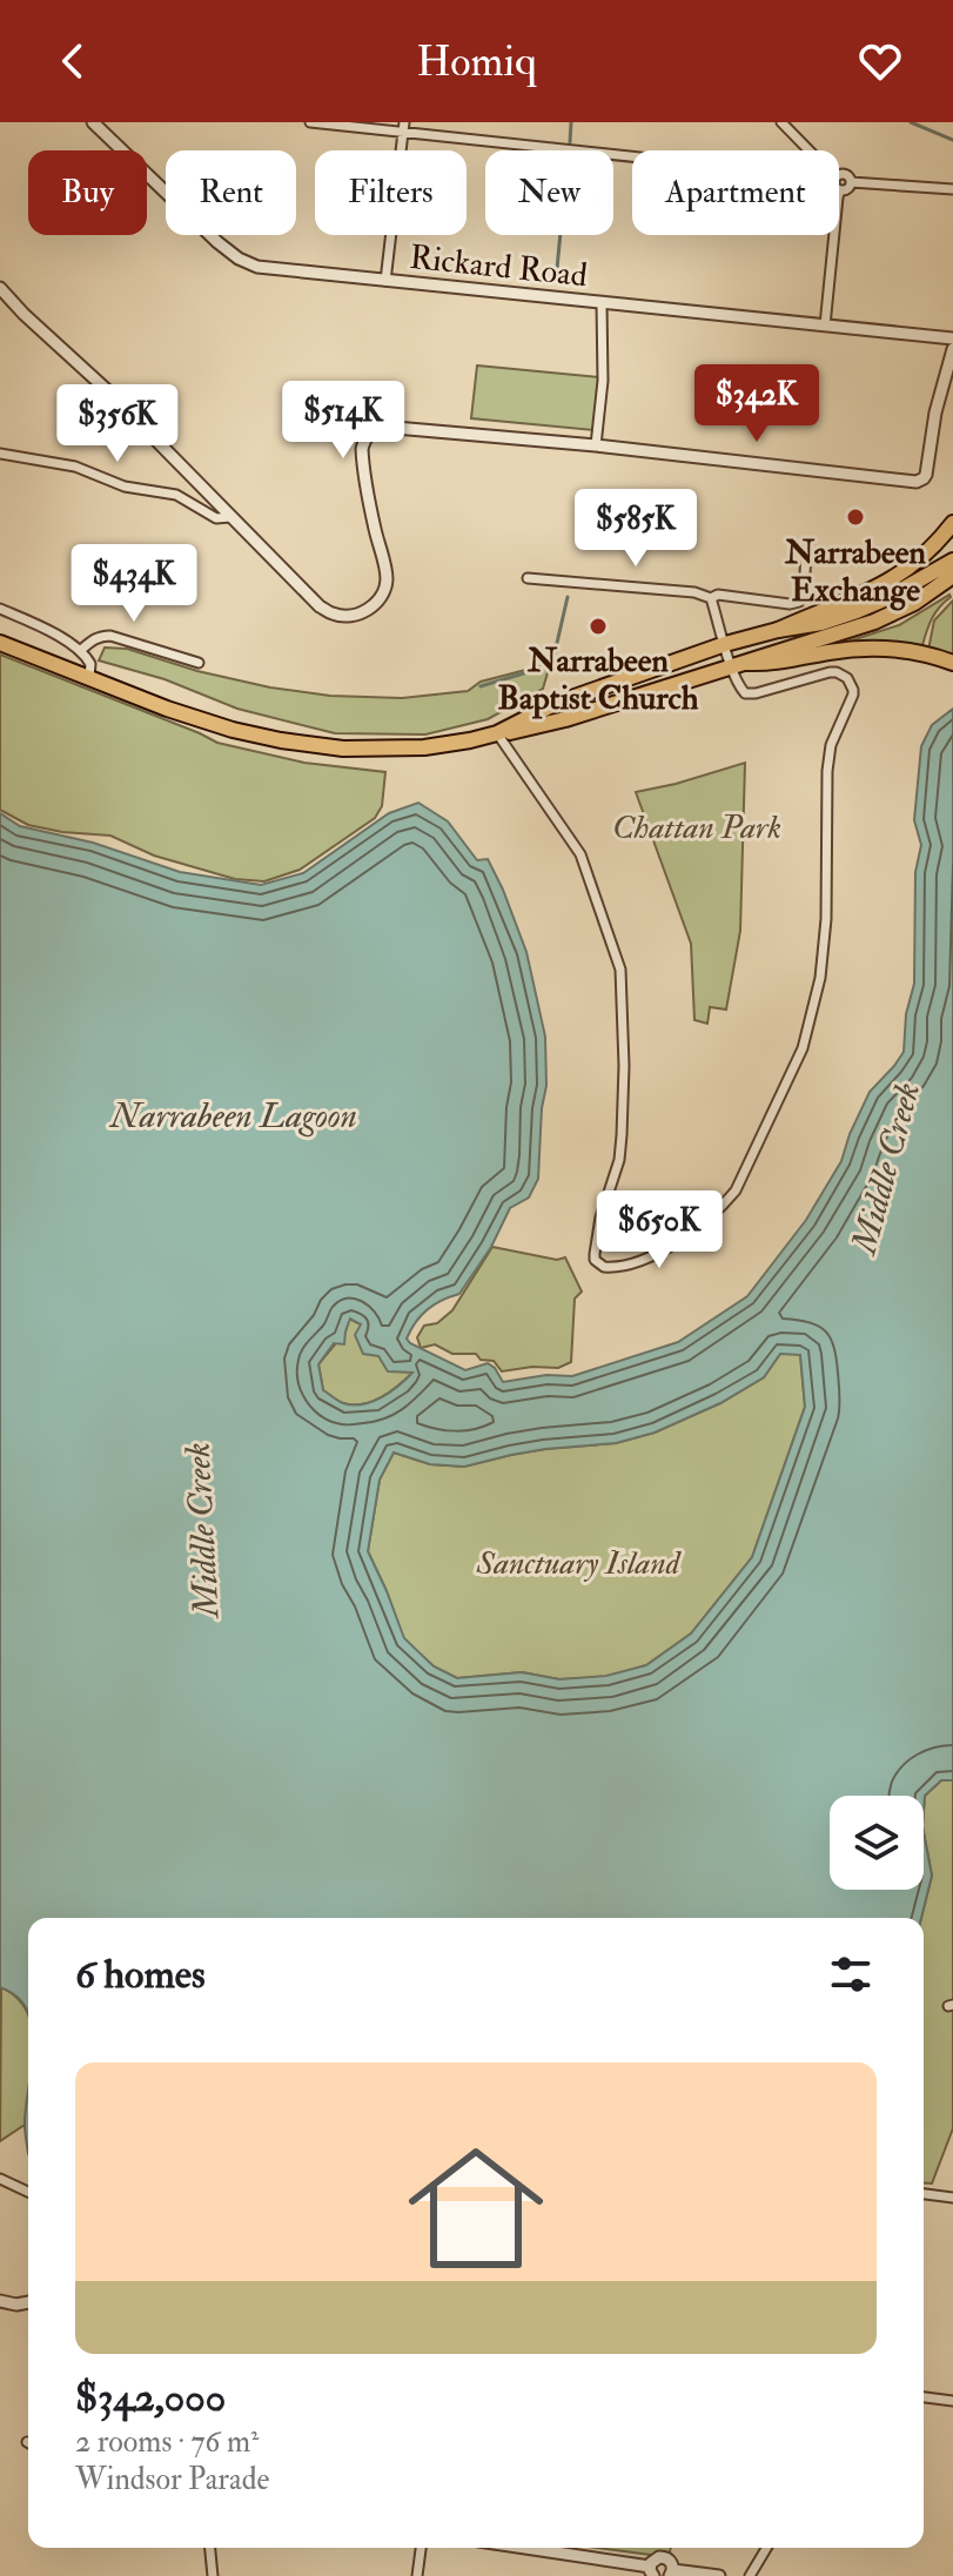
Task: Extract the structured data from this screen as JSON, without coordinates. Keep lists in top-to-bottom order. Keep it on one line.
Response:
{"streets":{"street":["Rickard Road"]},"water":["Narrabeen Lagoon","Middle Creek"],"parks":["Chattan Park","Sanctuary Island"],"places":["Narrabeen Exchange","Narrabeen Baptist Church"],"page":{"header":"Homiq","chip":["Buy","Rent","Filters","New","Apartment"],"price":["$342K","$514K","$356K","$585K","$434K","$650K"],"heading":"6 homes","list":[{"name":"$342,000","note":"2 rooms · 76 m² · Windsor Parade"}]}}
